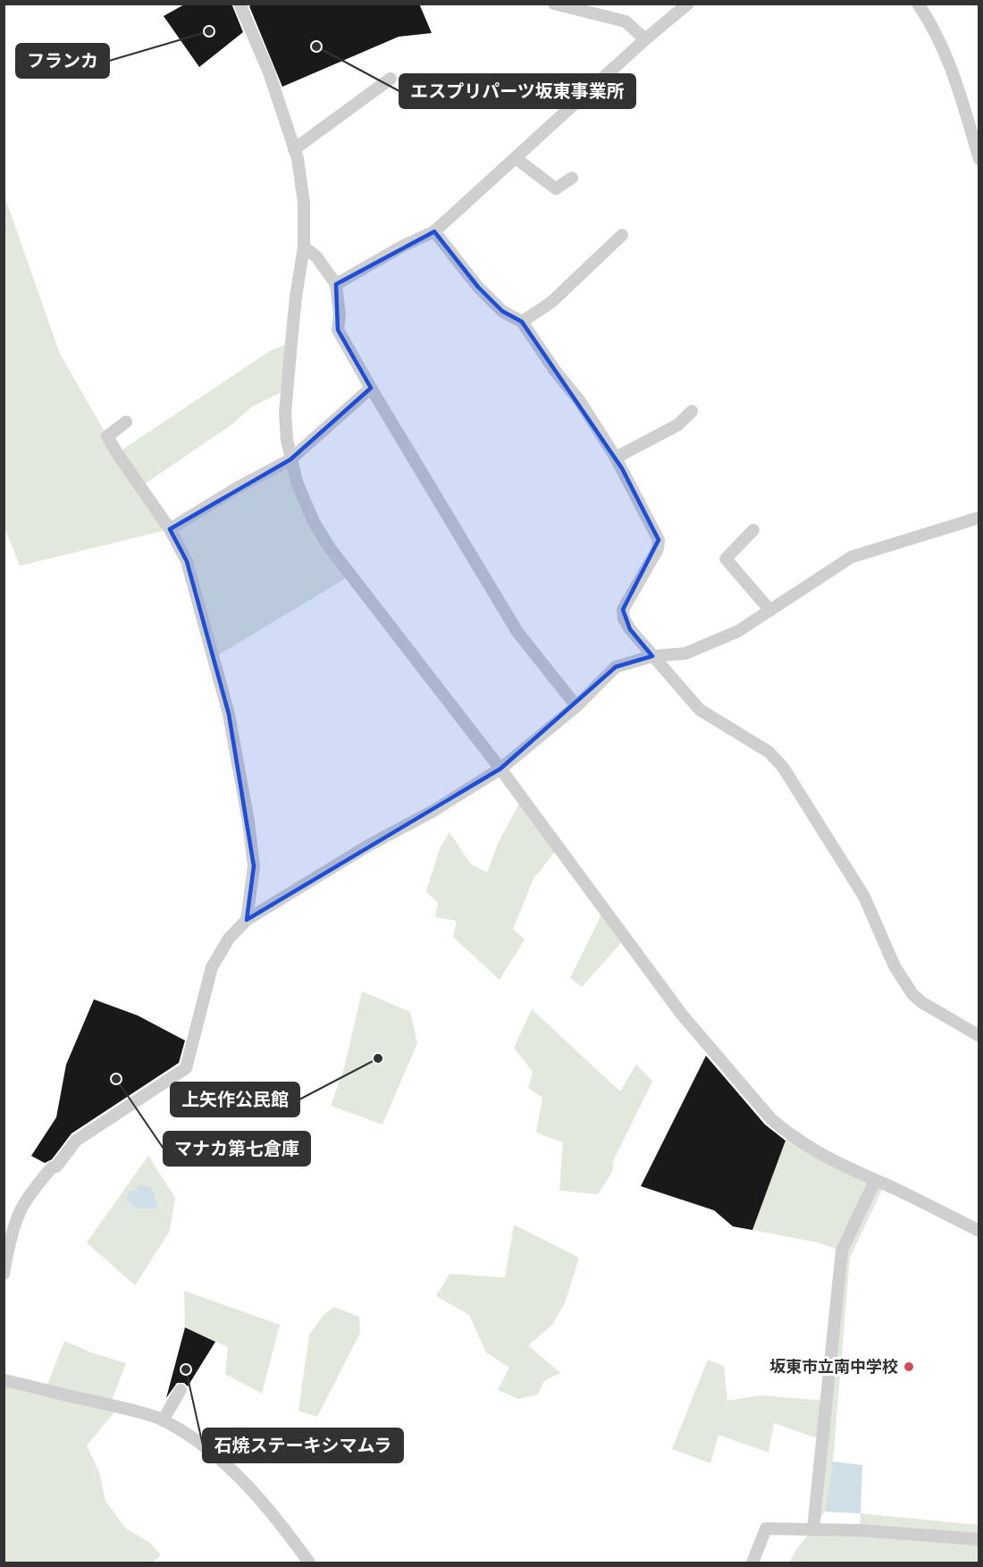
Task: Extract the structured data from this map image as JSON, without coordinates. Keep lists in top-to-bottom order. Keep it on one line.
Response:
{"places":["フランカ","エスプリパーツ坂東事業所","上矢作公民館","マナカ第七倉庫","坂東市立南中学校","石焼ステーキシマムラ"]}
